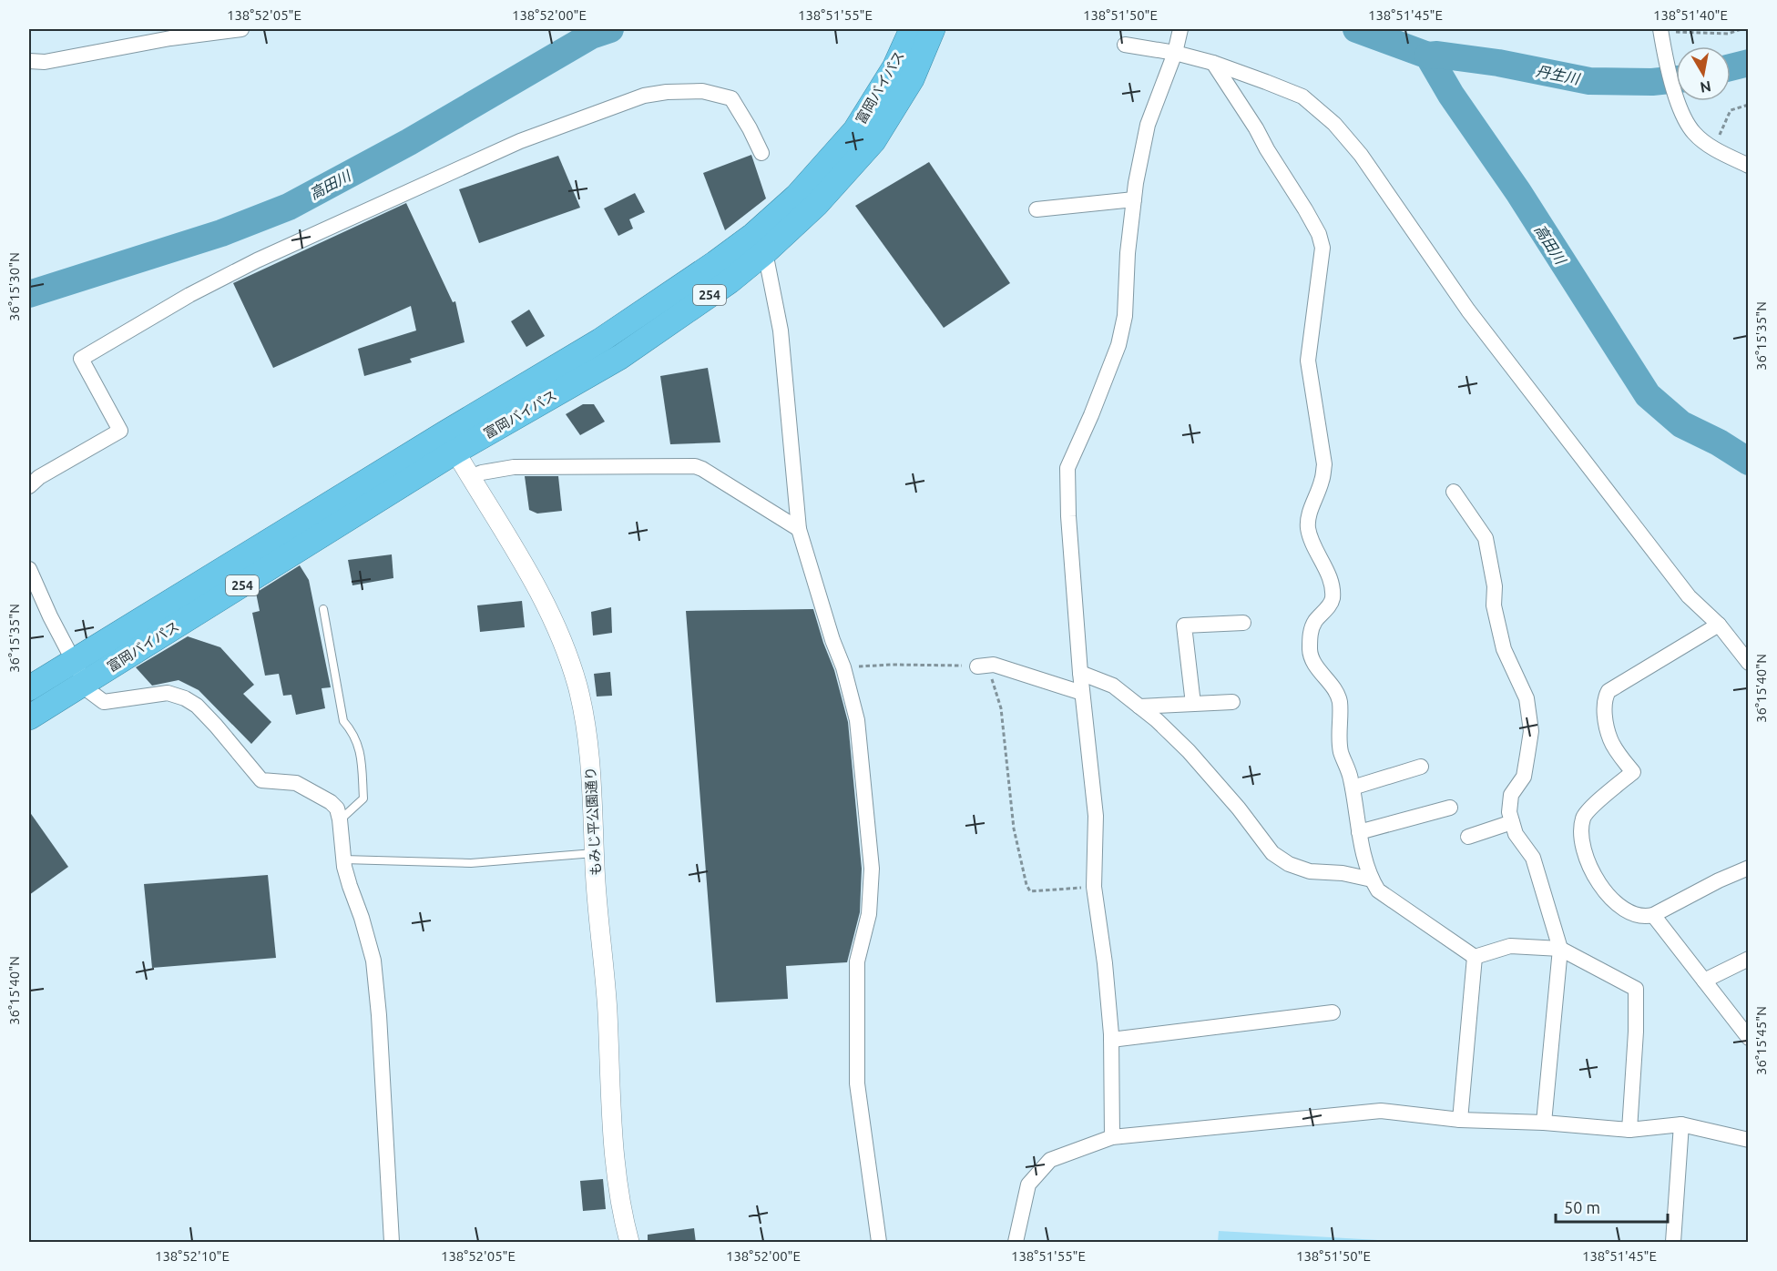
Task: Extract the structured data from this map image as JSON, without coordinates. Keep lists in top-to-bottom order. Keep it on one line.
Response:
{"streets":{"highway":["富岡バイパス","254"],"street":["もみじ平公園通り"]},"crossings":[["富岡バイパス","もみじ平公園通り"]],"water":["丹生川","高田川"],"scale_bar":"50 m","north":"bottom","coordinates":["138°52'05\"E","138°52'00\"E","138°51'55\"E","138°51'50\"E","138°51'45\"E","138°51'40\"E","36°15'30\"N","36°15'35\"N","36°15'40\"N","36°15'45\"N","138°52'10\"E"]}
